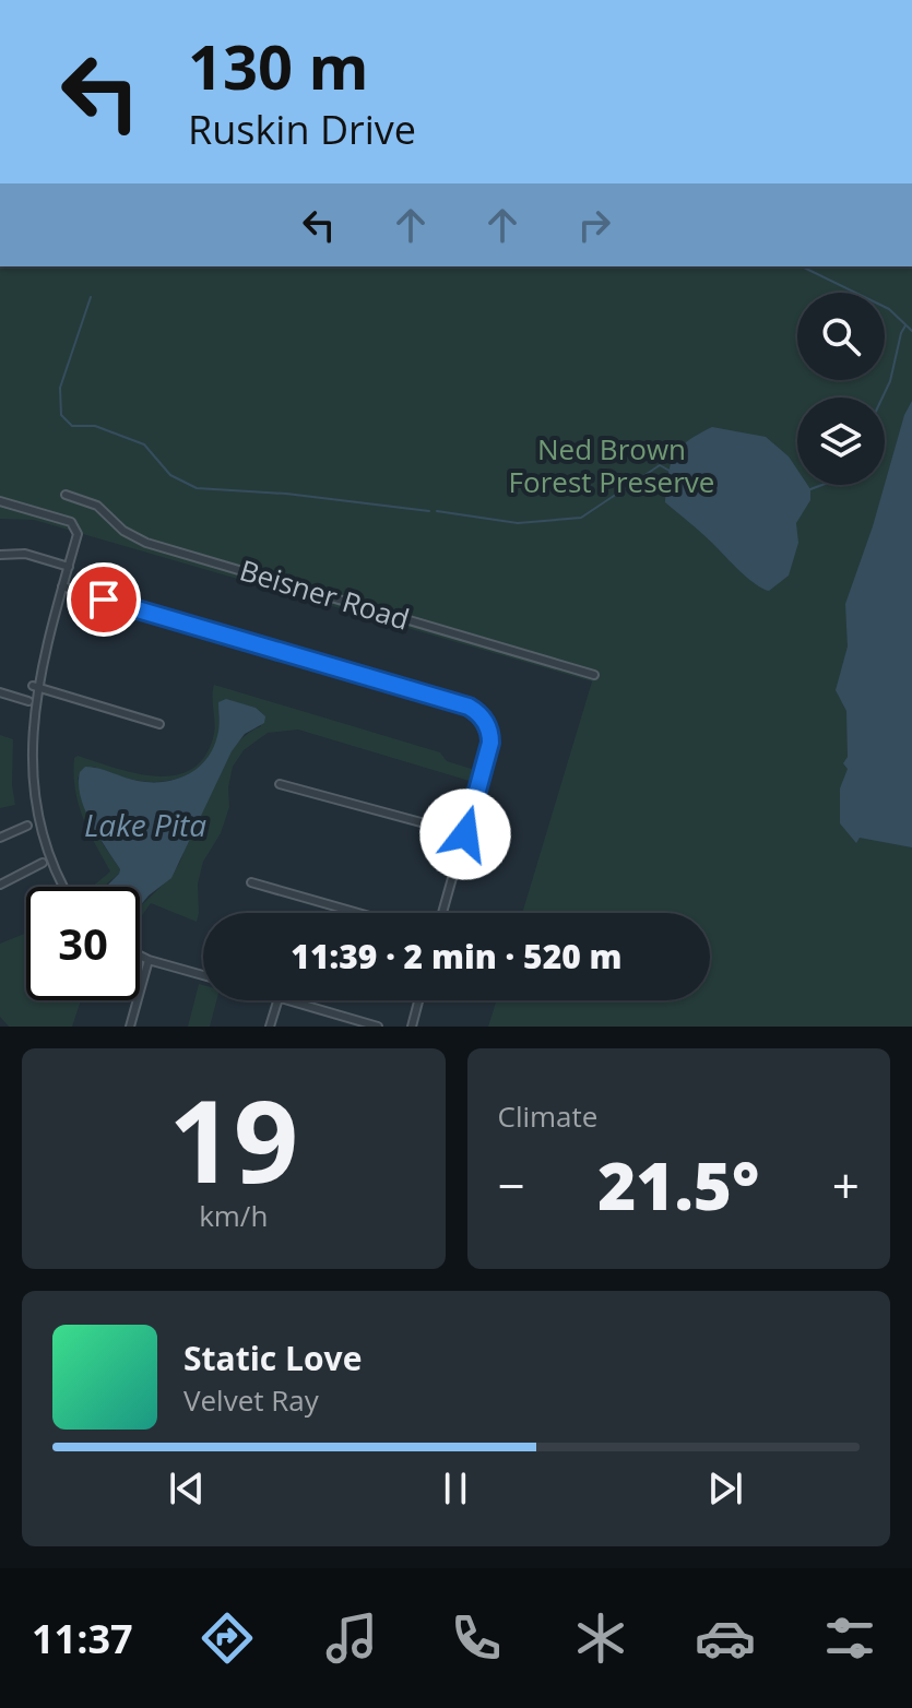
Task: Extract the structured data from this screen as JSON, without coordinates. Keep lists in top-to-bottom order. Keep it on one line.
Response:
{"streets":{"street":["Beisner Road"]},"water":["Lake Pita"],"parks":["Ned Brown Forest Preserve"],"page":{"turn":["130 m","Ruskin Drive"],"limit":"30","trip":"11:39 · 2 min · 520 m","tile":[["19","km/h"],"Climate"],"heat":["−","21.5°","+"],"song":["Static Love","Velvet Ray"],"tabs":"11:37"}}
